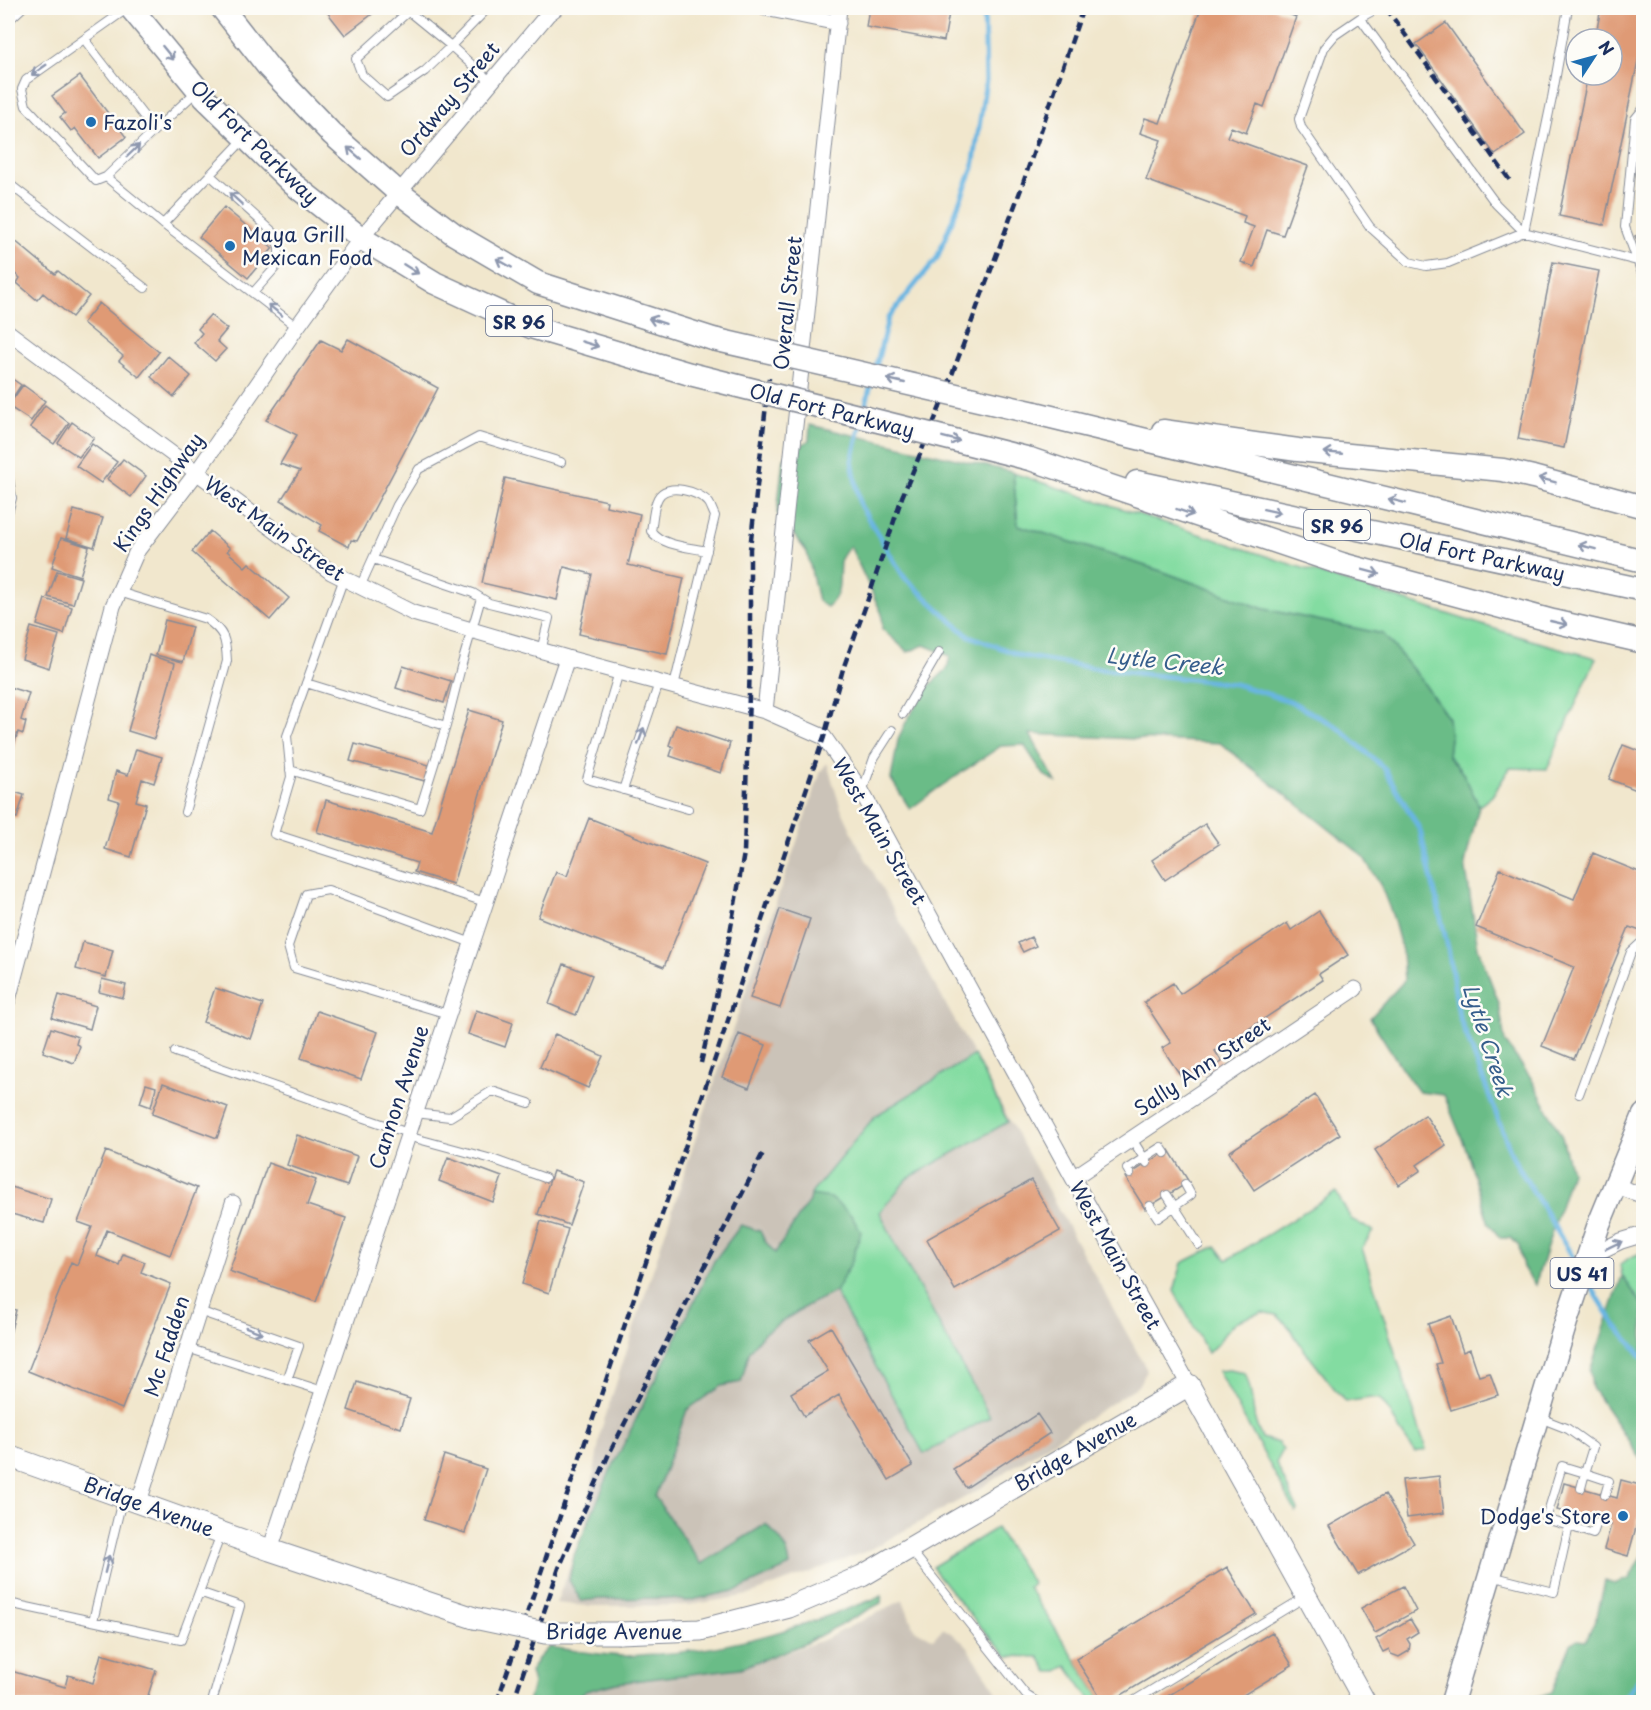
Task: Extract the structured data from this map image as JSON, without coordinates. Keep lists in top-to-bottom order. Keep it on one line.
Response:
{"streets":{"main road":["Old Fort Parkway","SR 96","US 41"],"street":["Ordway Street","Overall Street","Kings Highway","West Main Street","Sally Ann Street","Cannon Avenue","Mc Fadden","Bridge Avenue"]},"crossings":[["Ordway Street","Old Fort Parkway"],["Ordway Street","Kings Highway"],["Old Fort Parkway","Kings Highway"],["Overall Street","West Main Street"],["Kings Highway","West Main Street"],["West Main Street","Sally Ann Street"],["West Main Street","Cannon Avenue"],["West Main Street","Bridge Avenue"],["Cannon Avenue","Bridge Avenue"],["Mc Fadden","Bridge Avenue"]],"water":["Lytle Creek"],"places":["Fazoli's","Maya Grill Mexican Food","Dodge's Store"],"north":"top right"}
